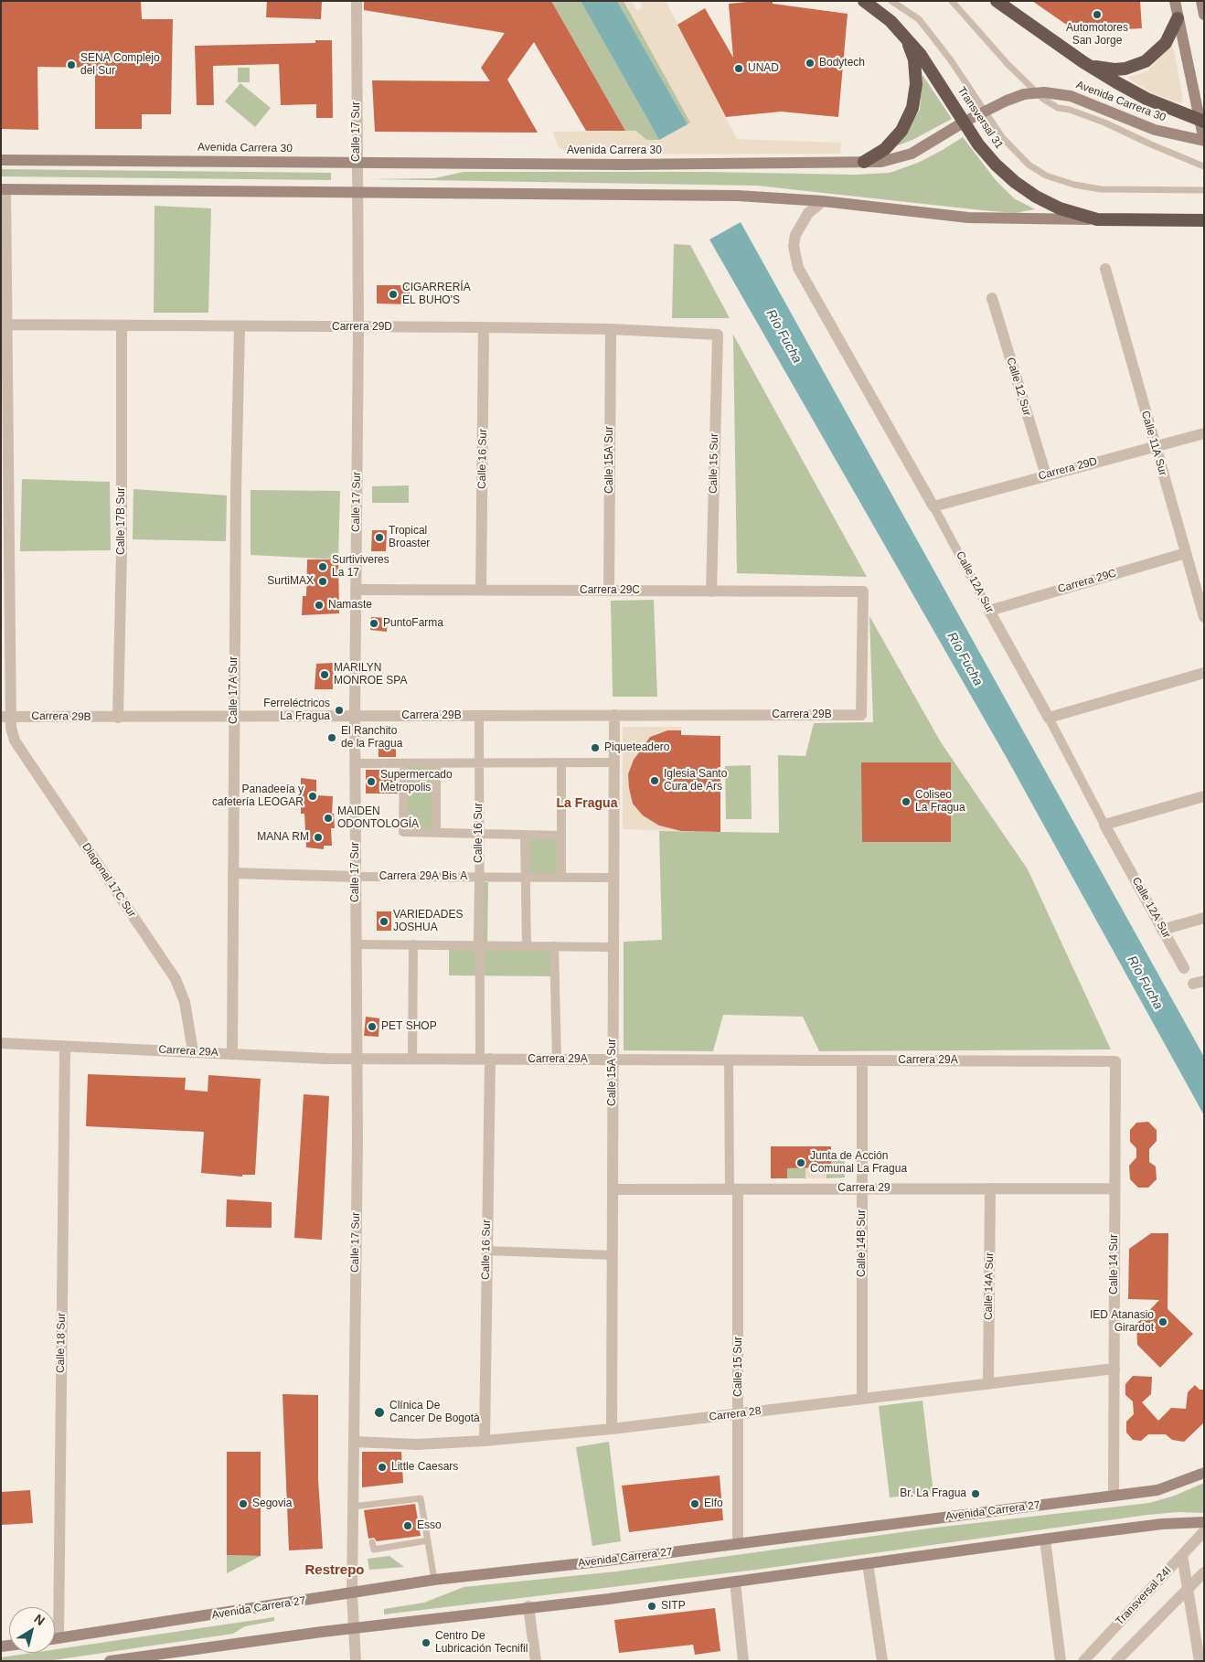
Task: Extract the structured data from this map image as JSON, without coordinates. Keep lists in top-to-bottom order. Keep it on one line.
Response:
{"streets":{"highway":["Transversal 31"],"main road":["Avenida Carrera 30","Avenida Carrera 27"],"street":["Calle 17 Sur","Carrera 29D","Calle 12 Sur","Calle 11A Sur","Calle 16 Sur","Calle 15A Sur","Calle 15 Sur","Calle 17B Sur","Carrera 29C","Calle 12A Sur","Calle 17A Sur","Carrera 29B","Carrera 29A Bis A","Diagonal 17C Sur","Carrera 29A","Carrera 29","Calle 14B Sur","Calle 14 Sur","Calle 14A Sur","Calle 18 Sur","Carrera 28","Transversal 24I"]},"crossings":[["Avenida Carrera 30","Transversal 31"],["Avenida Carrera 30","Calle 17 Sur"],["Calle 17 Sur","Carrera 29D"],["Calle 17 Sur","Carrera 29C"],["Calle 17 Sur","Carrera 29B"],["Calle 17 Sur","Carrera 29A Bis A"],["Calle 17 Sur","Carrera 29A"],["Calle 17 Sur","Carrera 28"],["Calle 17 Sur","Avenida Carrera 27"],["Carrera 29D","Calle 12 Sur"],["Carrera 29D","Calle 11A Sur"],["Carrera 29D","Calle 16 Sur"],["Carrera 29D","Calle 15A Sur"],["Carrera 29D","Calle 15 Sur"],["Carrera 29D","Calle 17B Sur"],["Carrera 29D","Calle 12A Sur"],["Carrera 29D","Calle 17A Sur"],["Calle 11A Sur","Carrera 29C"],["Calle 16 Sur","Carrera 29C"],["Calle 16 Sur","Carrera 29B"],["Calle 16 Sur","Carrera 29A Bis A"],["Calle 16 Sur","Carrera 29A"],["Calle 16 Sur","Carrera 28"],["Calle 15A Sur","Carrera 29C"],["Calle 15A Sur","Carrera 29B"],["Calle 15A Sur","Carrera 29A Bis A"],["Calle 15A Sur","Carrera 29A"],["Calle 15A Sur","Carrera 29"],["Calle 15A Sur","Carrera 28"],["Calle 15 Sur","Carrera 29C"],["Calle 15 Sur","Carrera 29A"],["Calle 15 Sur","Carrera 29"],["Calle 15 Sur","Carrera 28"],["Calle 15 Sur","Avenida Carrera 27"],["Calle 17B Sur","Carrera 29B"],["Carrera 29C","Calle 12A Sur"],["Carrera 29C","Carrera 29B"],["Calle 17A Sur","Carrera 29B"],["Calle 17A Sur","Carrera 29A Bis A"],["Calle 17A Sur","Carrera 29A"],["Carrera 29B","Diagonal 17C Sur"],["Diagonal 17C Sur","Carrera 29A"],["Carrera 29A","Calle 14B Sur"],["Carrera 29A","Calle 14 Sur"],["Carrera 29A","Calle 18 Sur"],["Carrera 29","Calle 14B Sur"],["Carrera 29","Calle 14 Sur"],["Carrera 29","Calle 14A Sur"],["Calle 14B Sur","Carrera 28"],["Calle 14 Sur","Carrera 28"],["Calle 14 Sur","Avenida Carrera 27"],["Calle 14A Sur","Carrera 28"],["Calle 18 Sur","Avenida Carrera 27"]],"districts":["La Fragua","Restrepo"],"water":["Río Fucha"],"places":["Automotores San Jorge","Bodytech","SENA Complejo del Sur","UNAD","CIGARRERÍA EL BUHO'S","Tropical Broaster","Surtiviveres La 17","SurtiMAX","Namaste","PuntoFarma","MARILYN MONROE SPA","Ferreléctricos La Fragua","El Ranchito de la Fragua","Piqueteadero","Iglesia Santo Cura de Ars","Supermercado Metropolis","Panadeeía y cafetería LEOGAR","Coliseo La Fragua","MAIDEN ODONTOLOGÍA","MANA RM","VARIEDADES JOSHUA","PET SHOP","Junta de Acción Comunal La Fragua","IED Atanasio Girardot","Clínica De Cancer De Bogotà","Little Caesars","Br. La Fragua","Segovia","Elfo","Esso","SITP","Centro De Lubricación Tecnifil"],"north":"top right"}
